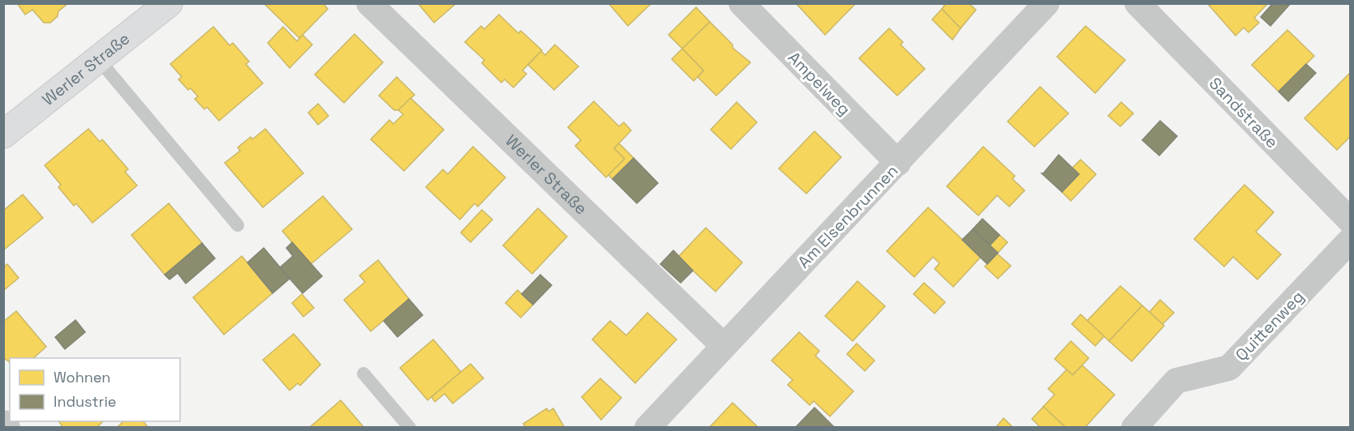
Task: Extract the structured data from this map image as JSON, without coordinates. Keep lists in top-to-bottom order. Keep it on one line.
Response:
{"streets":{"main road":["Werler Straße"],"street":["Ampelweg","Sandstraße","Am Elsenbrunnen","Quittenweg"]},"crossings":[["Werler Straße","Am Elsenbrunnen"],["Ampelweg","Am Elsenbrunnen"]],"legend":["Wohnen","Industrie"]}
